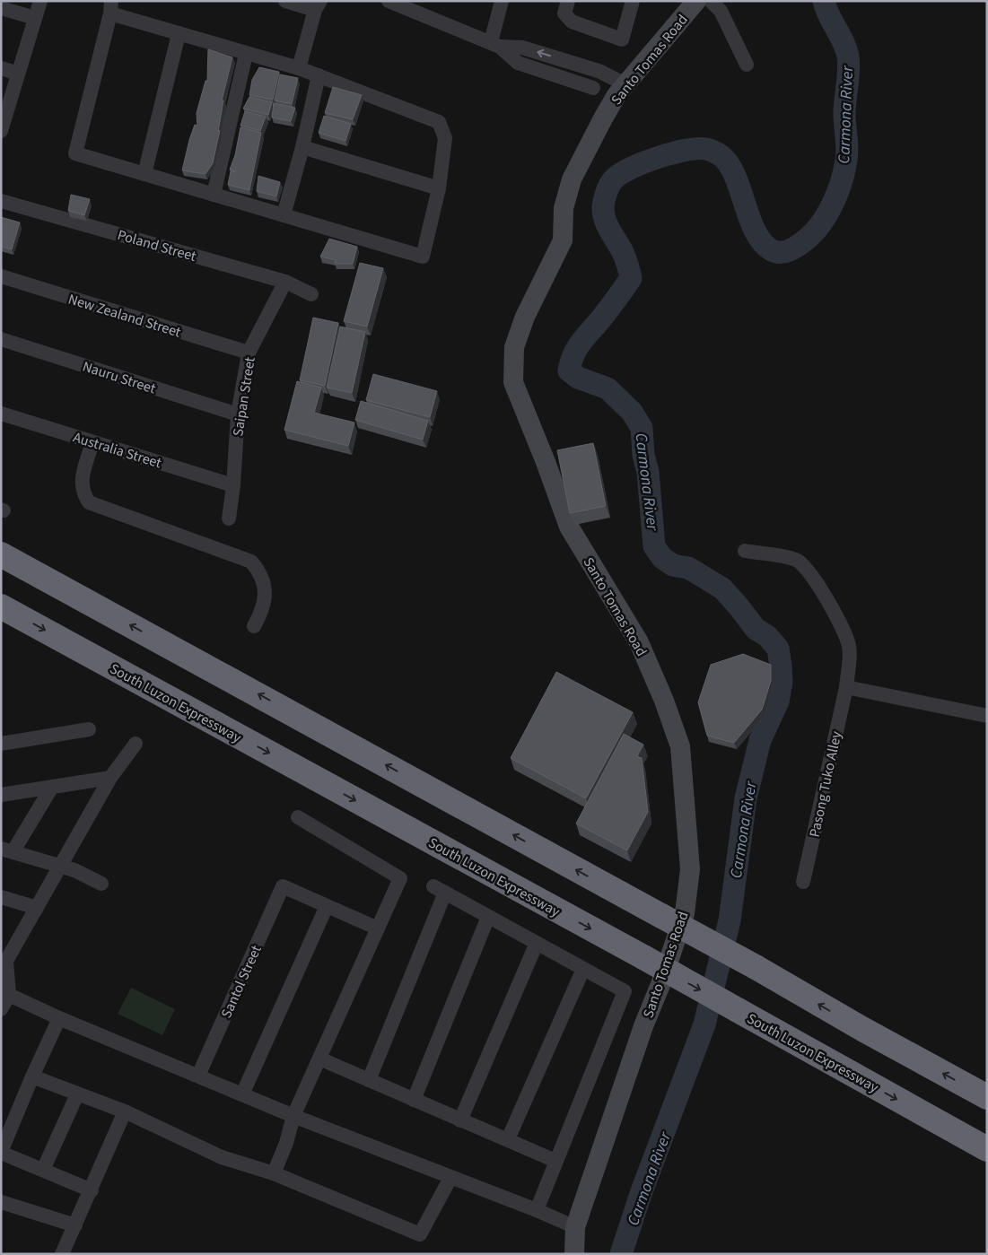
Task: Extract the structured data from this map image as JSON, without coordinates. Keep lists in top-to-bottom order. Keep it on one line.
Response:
{"streets":{"highway":["South Luzon Expressway"],"street":["Santo Tomas Road","Poland Street","New Zealand Street","Nauru Street","Saipan Street","Australia Street","Pasong Tuko Alley","Santol Street"]},"crossings":[["Poland Street","Saipan Street"],["New Zealand Street","Saipan Street"],["Nauru Street","Saipan Street"],["Saipan Street","Australia Street"]],"water":["Carmona River"]}
